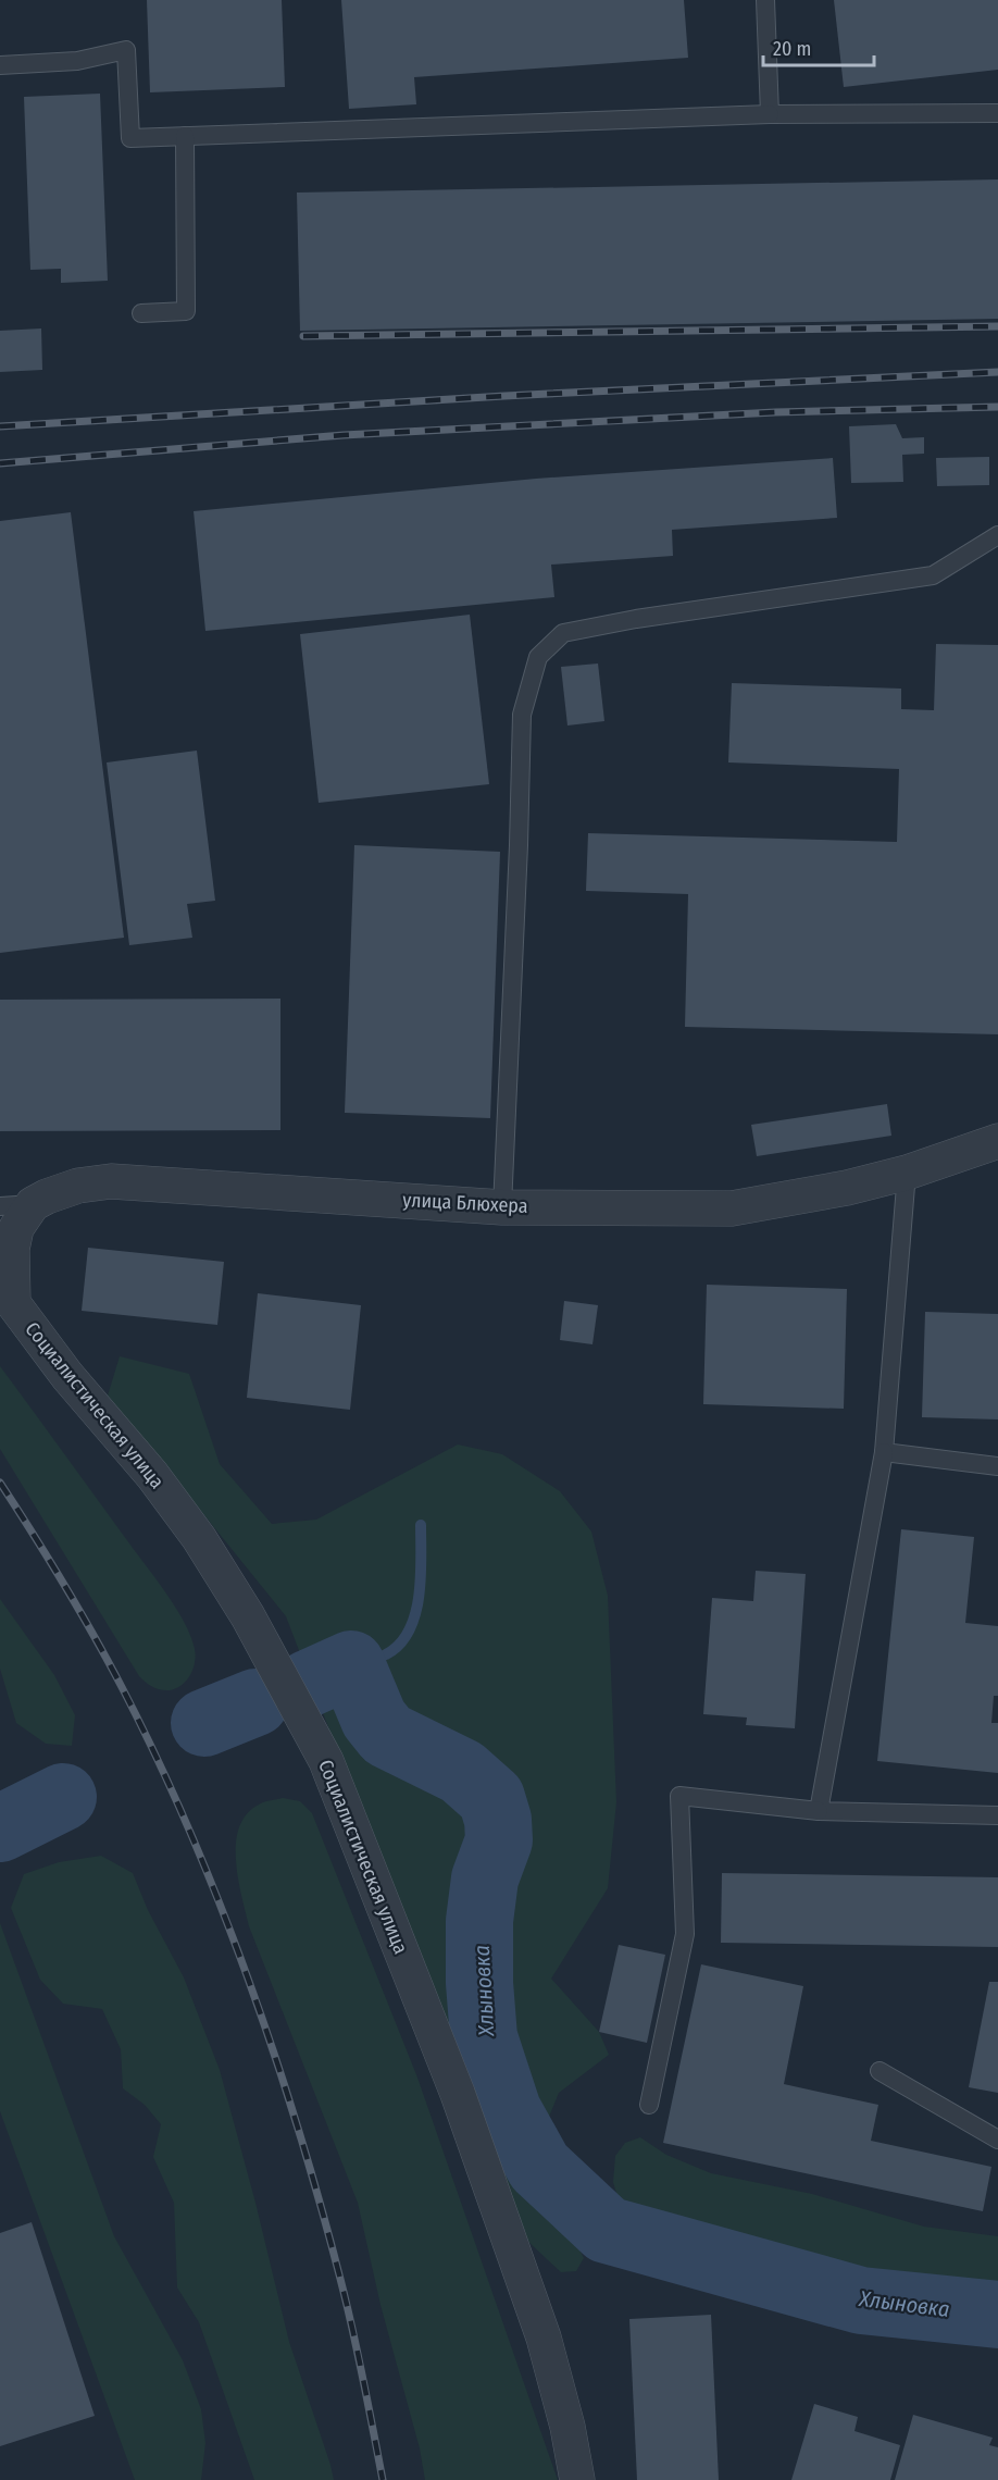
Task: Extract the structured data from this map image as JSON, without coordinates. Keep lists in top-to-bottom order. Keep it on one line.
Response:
{"streets":{"street":["улица Блюхера","Социалистическая улица"]},"crossings":[["улица Блюхера","Социалистическая улица"]],"water":["Хлыновка"],"scale_bar":"20 m"}
